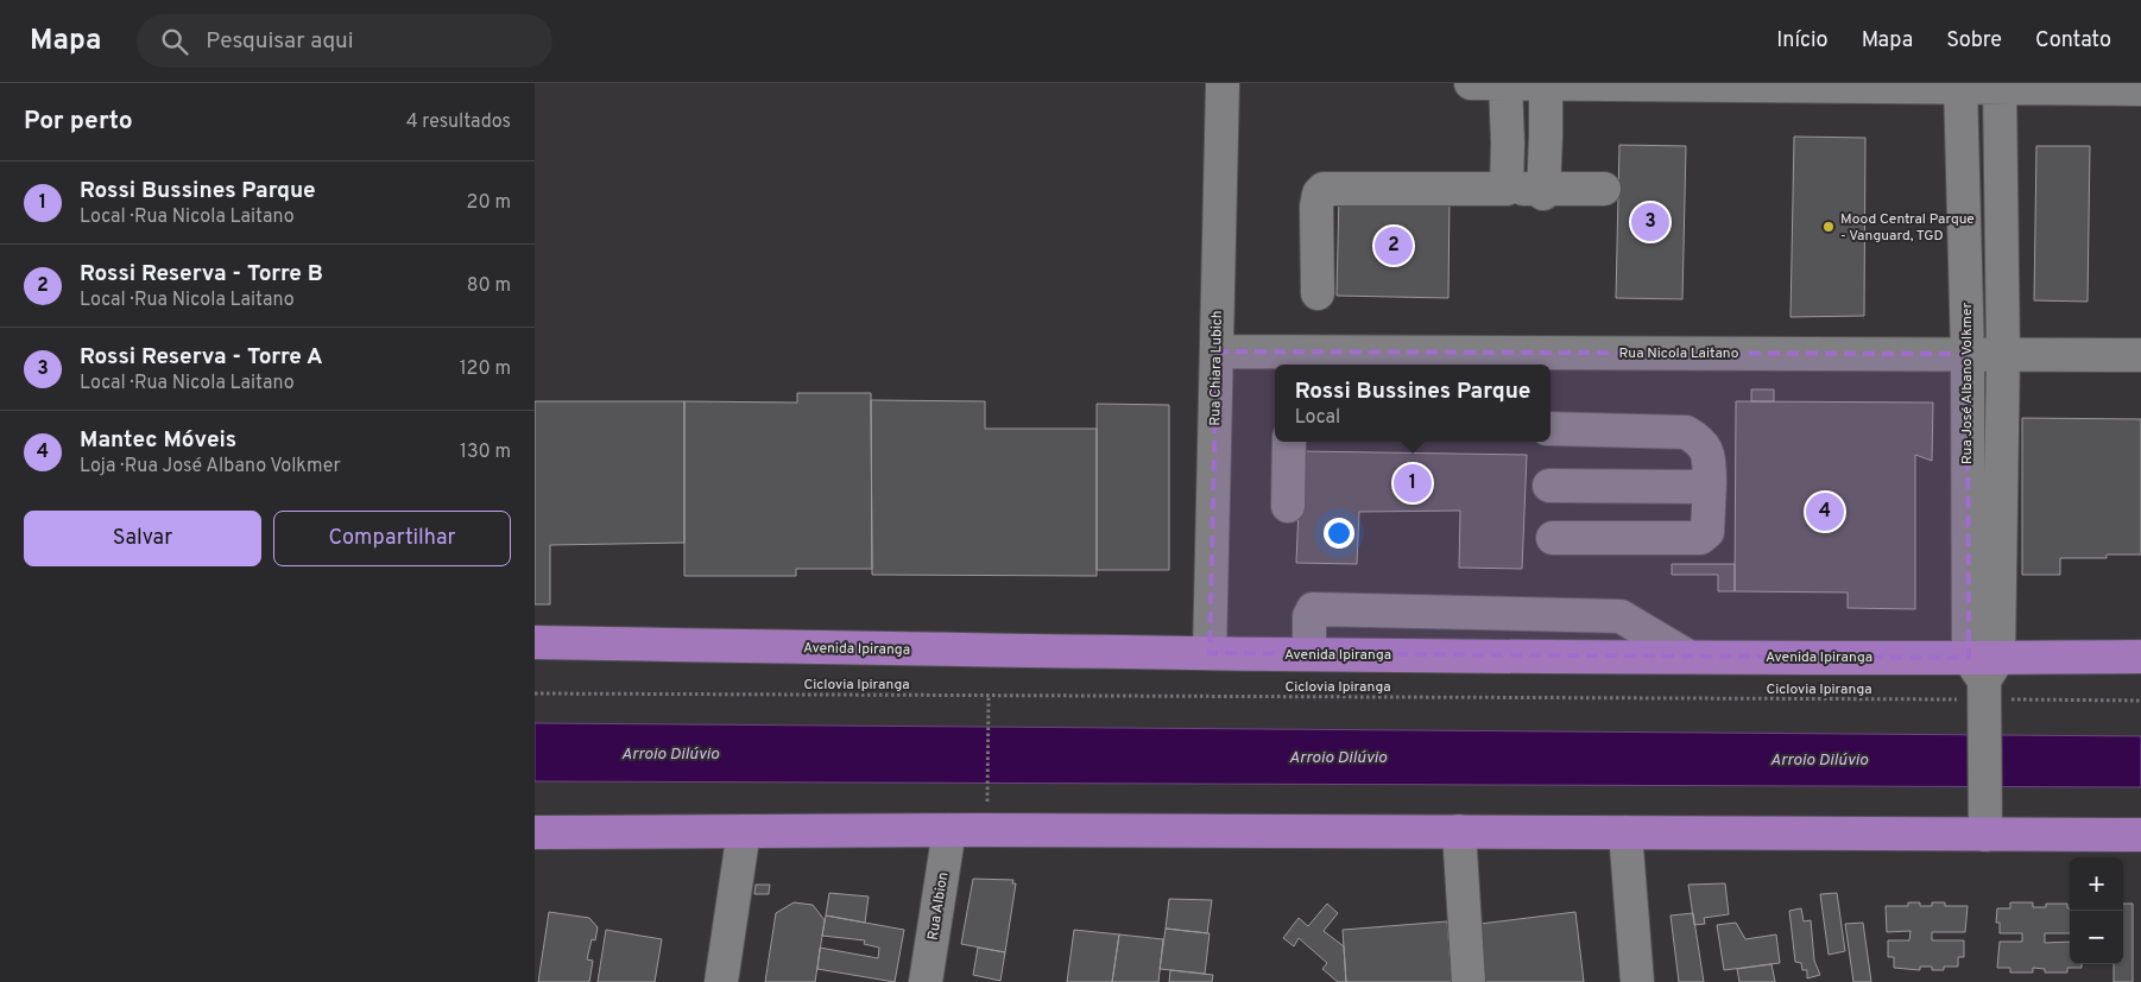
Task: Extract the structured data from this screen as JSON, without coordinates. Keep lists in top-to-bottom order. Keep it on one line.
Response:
{"streets":{"main road":["Avenida Ipiranga"],"street":["Rua Nicola Laitano","Rua Chiara Lubich","Rua José Albano Volkmer","Rua Albion"],"path":["Ciclovia Ipiranga"]},"crossings":[["Rua Nicola Laitano","Rua Chiara Lubich"],["Rua Nicola Laitano","Rua José Albano Volkmer"],["Rua Chiara Lubich","Avenida Ipiranga"],["Rua José Albano Volkmer","Avenida Ipiranga"],["Rua José Albano Volkmer","Ciclovia Ipiranga"],["Avenida Ipiranga","Ciclovia Ipiranga"]],"water":["Arroio Dilúvio"],"places":["Mood Central Parque - Vanguard, TGD"],"page":{"header":"Mapa","search":"Pesquisar aqui","nav":["Início","Mapa","Sobre","Contato"],"heading":["Por perto","4 resultados"],"list":[{"mark":"1","name":"Rossi Bussines Parque","note":"Local · Rua Nicola Laitano","value":"20 m"},{"mark":"2","name":"Rossi Reserva - Torre B","note":"Local · Rua Nicola Laitano","value":"80 m"},{"mark":"3","name":"Rossi Reserva - Torre A","note":"Local · Rua Nicola Laitano","value":"120 m"},{"mark":"4","name":"Mantec Móveis","note":"Loja · Rua José Albano Volkmer","value":"130 m"}],"pins":["3","2","1","4"],"popup":["Rossi Bussines Parque","Local"],"buttons":["Salvar","Compartilhar"],"map_buttons":["+","−"]}}
